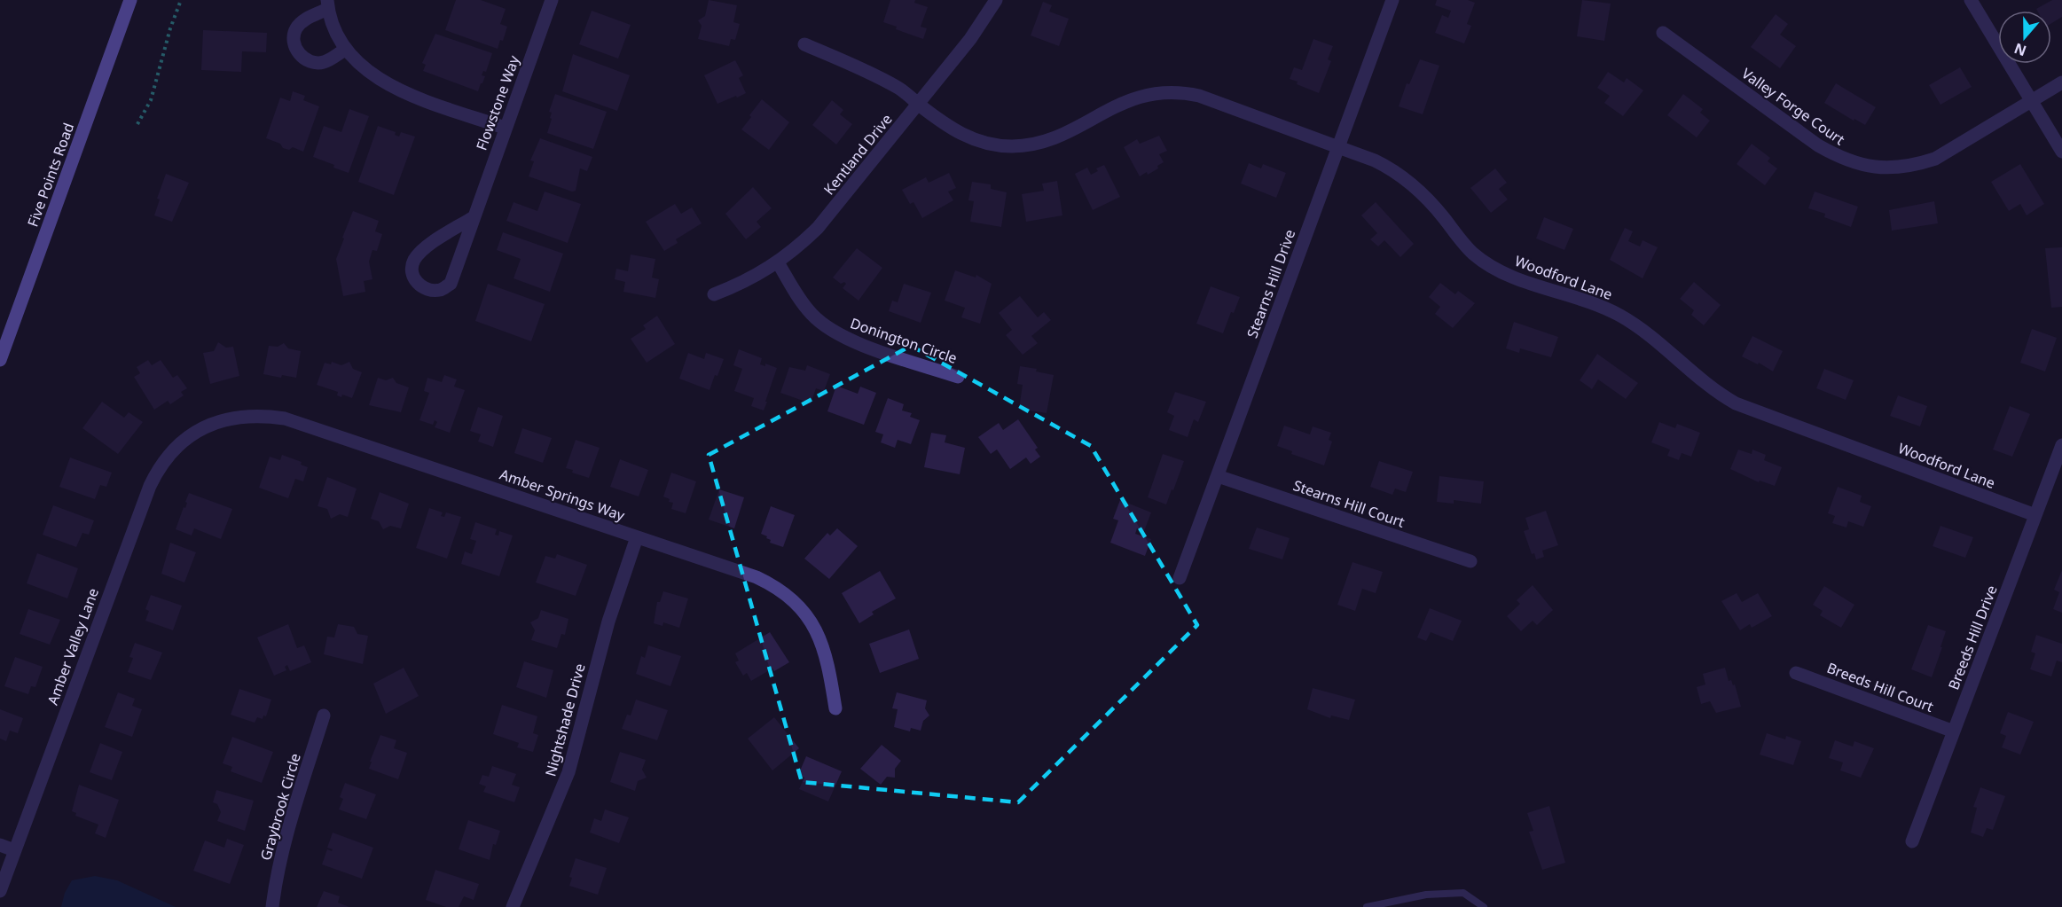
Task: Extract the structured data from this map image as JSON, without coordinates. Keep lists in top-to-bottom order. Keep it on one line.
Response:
{"streets":{"street":["Flowstone Way","Valley Forge Court","Kentland Drive","Five Points Road","Woodford Lane","Stearns Hill Drive","Donington Circle","Amber Springs Way","Stearns Hill Court","Breeds Hill Drive","Amber Valley Lane","Breeds Hill Court","Nightshade Drive","Graybrook Circle"]},"crossings":[["Kentland Drive","Woodford Lane"],["Kentland Drive","Donington Circle"],["Woodford Lane","Stearns Hill Drive"],["Woodford Lane","Breeds Hill Drive"],["Stearns Hill Drive","Stearns Hill Court"],["Amber Springs Way","Amber Valley Lane"],["Amber Springs Way","Nightshade Drive"],["Breeds Hill Drive","Breeds Hill Court"]],"north":"bottom"}
